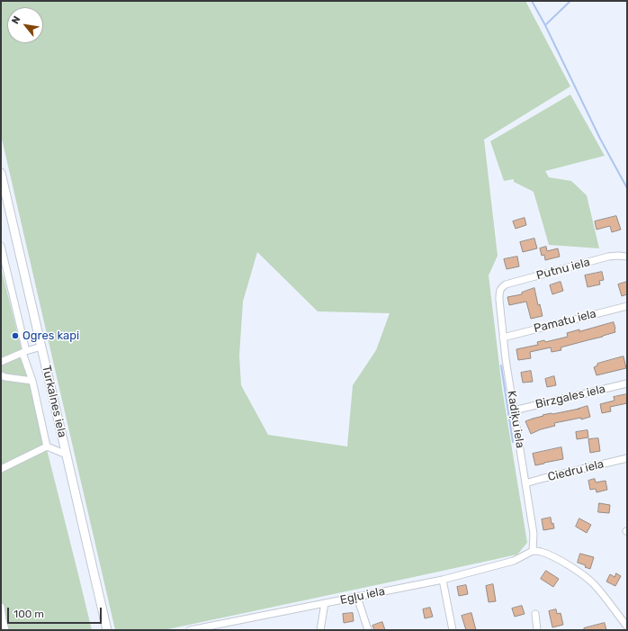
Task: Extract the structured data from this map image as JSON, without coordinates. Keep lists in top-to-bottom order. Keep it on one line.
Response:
{"streets":{"main road":["Turkalnes iela"],"street":["Putnu iela","Pamatu iela","Birzgales iela","Kadiķu iela","Ciedru iela","Egļu iela"]},"crossings":[["Putnu iela","Kadiķu iela"],["Pamatu iela","Kadiķu iela"],["Birzgales iela","Kadiķu iela"],["Kadiķu iela","Ciedru iela"],["Kadiķu iela","Egļu iela"]],"places":["Ogres kapi"],"scale_bar":"100 m","north":"top left"}
